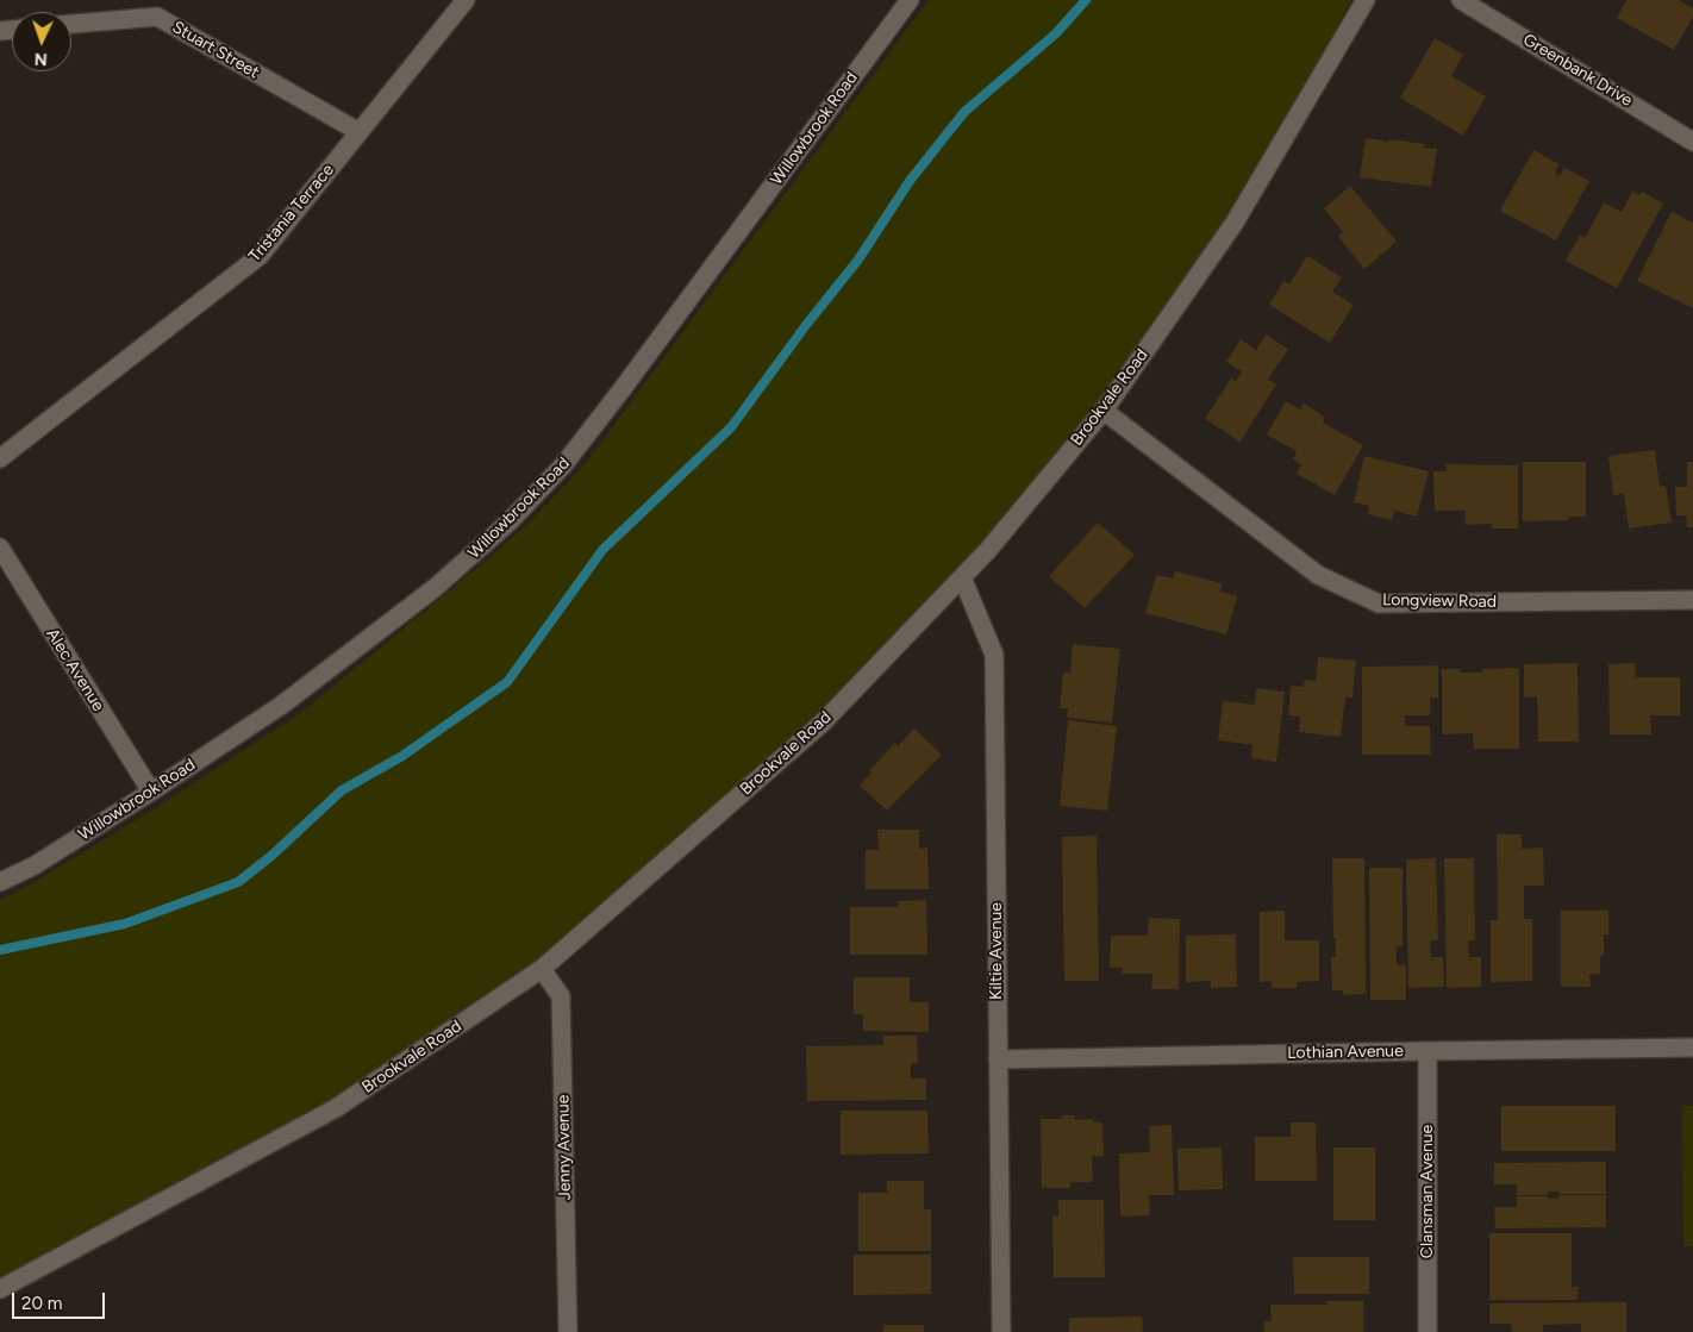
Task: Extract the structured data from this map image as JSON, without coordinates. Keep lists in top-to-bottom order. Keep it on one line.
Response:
{"streets":{"street":["Stuart Street","Greenbank Drive","Willowbrook Road","Tristania Terrace","Brookvale Road","Longview Road","Alec Avenue","Kiltie Avenue","Lothian Avenue","Jenny Avenue","Clansman Avenue"]},"crossings":[["Stuart Street","Tristania Terrace"],["Willowbrook Road","Alec Avenue"],["Brookvale Road","Longview Road"],["Brookvale Road","Kiltie Avenue"],["Brookvale Road","Jenny Avenue"],["Kiltie Avenue","Lothian Avenue"],["Lothian Avenue","Clansman Avenue"]],"scale_bar":"20 m","north":"bottom"}
